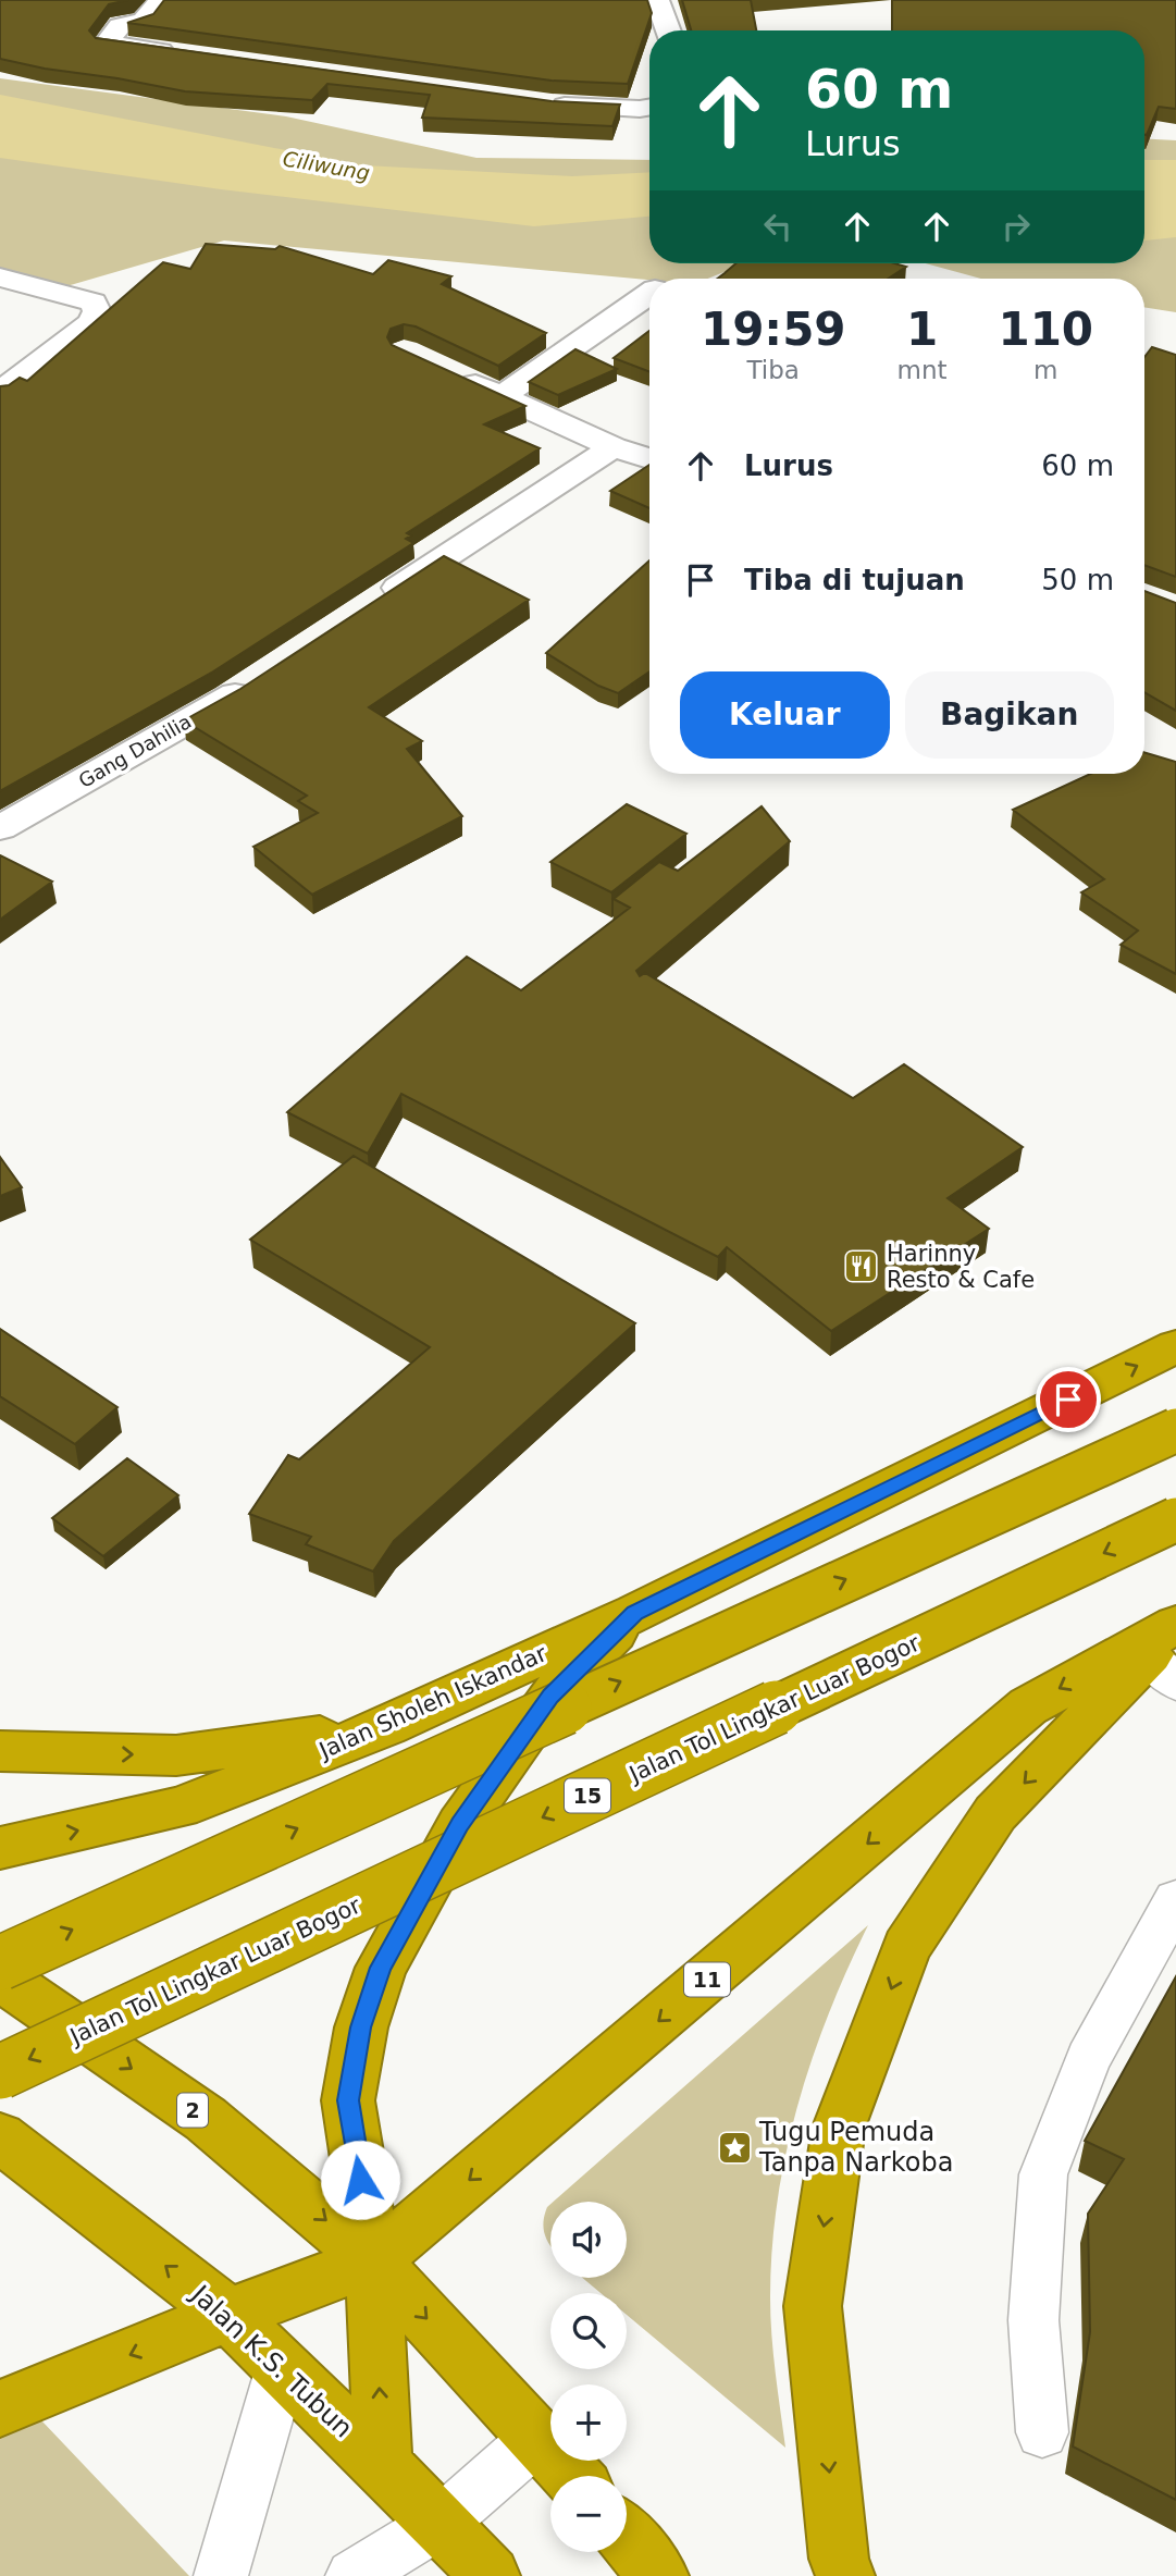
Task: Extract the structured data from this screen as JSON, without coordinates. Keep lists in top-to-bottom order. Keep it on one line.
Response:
{"streets":{"highway":["Jalan Sholeh Iskandar","Jalan Tol Lingkar Luar Bogor","15","11","2","Jalan K.S. Tubun"],"street":["Gang Dahilia"]},"crossings":[["11","2"],["11","Jalan K.S. Tubun"]],"water":["Ciliwung"],"places":{"restaurant":["Harinny Resto & Cafe"],"place":["Tugu Pemuda Tanpa Narkoba"]},"page":{"turn":["60 m","Lurus"],"eta":["19:59","Tiba","1","mnt","110","m"],"list":[{"name":"Lurus","value":"60 m"},{"name":"Tiba di tujuan","value":"50 m"}],"buttons":["Keluar","Bagikan"],"map_buttons":["+","−"]}}
